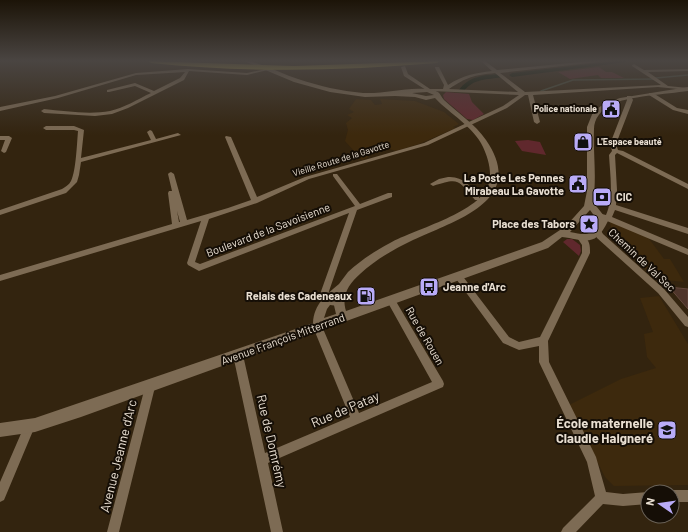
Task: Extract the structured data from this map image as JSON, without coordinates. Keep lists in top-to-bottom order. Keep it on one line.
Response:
{"streets":{"main road":["Avenue François Mitterrand"],"street":["Vieille Route de la Gavotte","Boulevard de la Savoisienne","Chemin de Val Sec","Rue de Rouen","Rue de Patay","Rue de Domrémy","Avenue Jeanne d'Arc"]},"crossings":[["Vieille Route de la Gavotte","Boulevard de la Savoisienne"],["Rue de Rouen","Avenue François Mitterrand"],["Rue de Rouen","Rue de Patay"],["Avenue François Mitterrand","Rue de Domrémy"],["Avenue François Mitterrand","Avenue Jeanne d'Arc"],["Rue de Patay","Rue de Domrémy"]],"places":{"public building":["Police nationale","La Poste Les Pennes Mirabeau La Gavotte"],"shop":["L'Espace beauté"],"bank":["CIC"],"place":["Place des Tabors"],"bus stop":["Jeanne d'Arc"],"fuel station":["Relais des Cadeneaux"],"school or university":["École maternelle Claudie Haigneré"]},"north":"left"}
